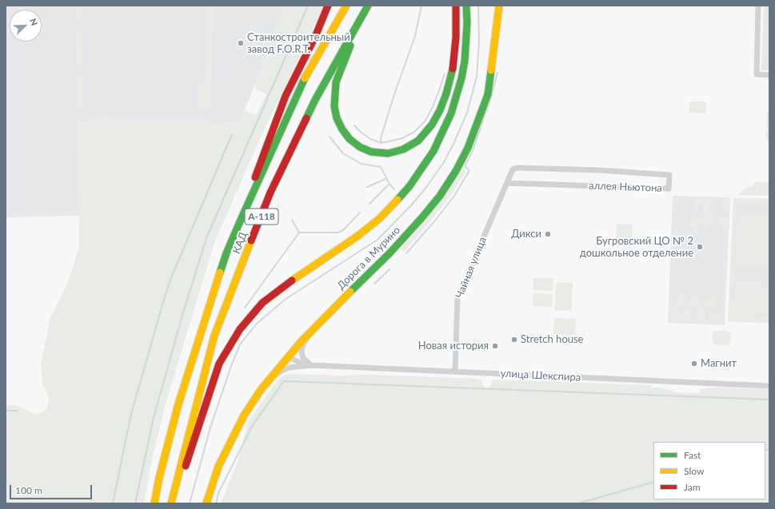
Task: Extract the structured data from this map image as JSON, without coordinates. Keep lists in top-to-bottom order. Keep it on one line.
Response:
{"streets":{"main road":["А-118","КАД","Дорога в Мурино"],"street":["аллея Ньютона","Чайная улица","улица Шекспира"]},"crossings":[["аллея Ньютона","Чайная улица"],["Чайная улица","улица Шекспира"]],"places":["Станкостроительный завод F.O.R.T.","Дикси","Бугровский ЦО № 2 дошкольное отделение","Stretch house","Новая история","Магнит"],"legend":["Fast","Slow","Jam"],"scale_bar":"100 m","north":"top right"}
